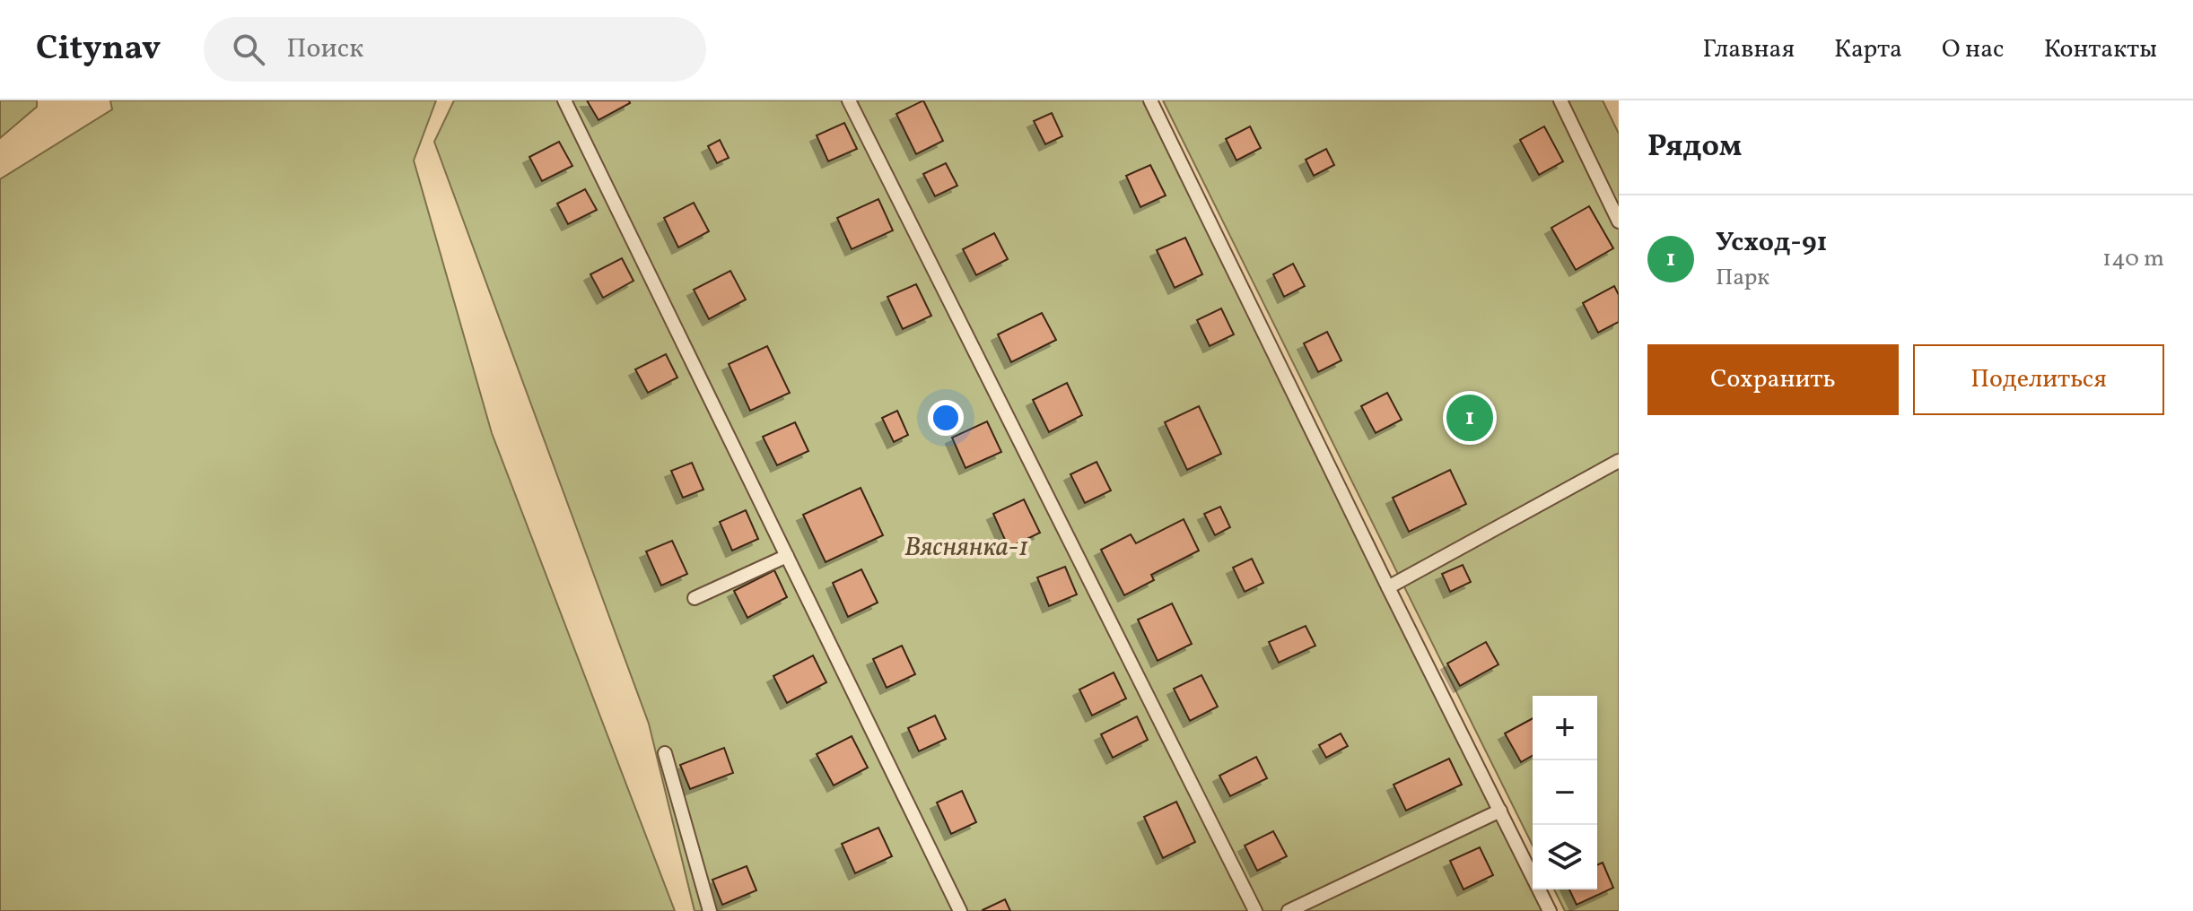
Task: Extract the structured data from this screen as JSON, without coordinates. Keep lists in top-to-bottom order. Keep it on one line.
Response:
{"parks":["Вяснянка-1"],"page":{"header":"Citynav","search":"Поиск","nav":["Главная","Карта","О нас","Контакты"],"heading":"Рядом","list":[{"mark":"1","name":"Усход-91","note":"Парк","value":"140 m"}],"buttons":["Сохранить","Поделиться"],"pins":"1","map_buttons":["+","−"]}}
